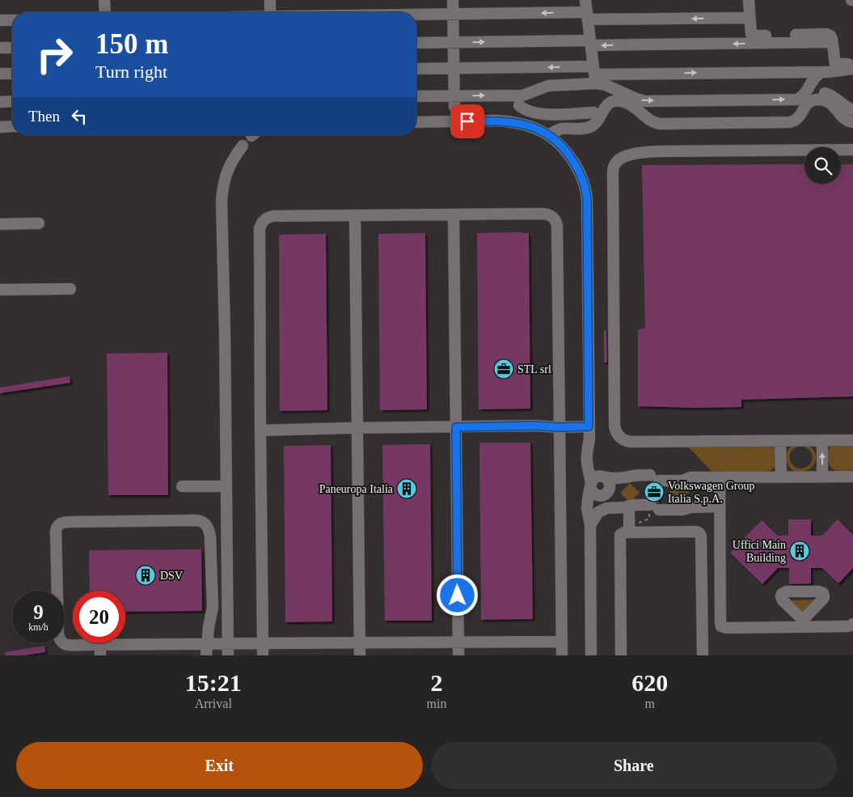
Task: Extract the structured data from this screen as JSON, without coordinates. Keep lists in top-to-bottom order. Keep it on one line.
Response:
{"places":{"office":["STL srl","Volkswagen Group Italia S.p.A."],"building":["Paneuropa Italia","Uffici Main Building","DSV"]},"page":{"turn":["150 m","Turn right"],"then":"Then","speed":"9 km/h","limit":"20","eta":["15:21","Arrival","2","min","620","m"],"buttons":["Exit","Share"]}}
